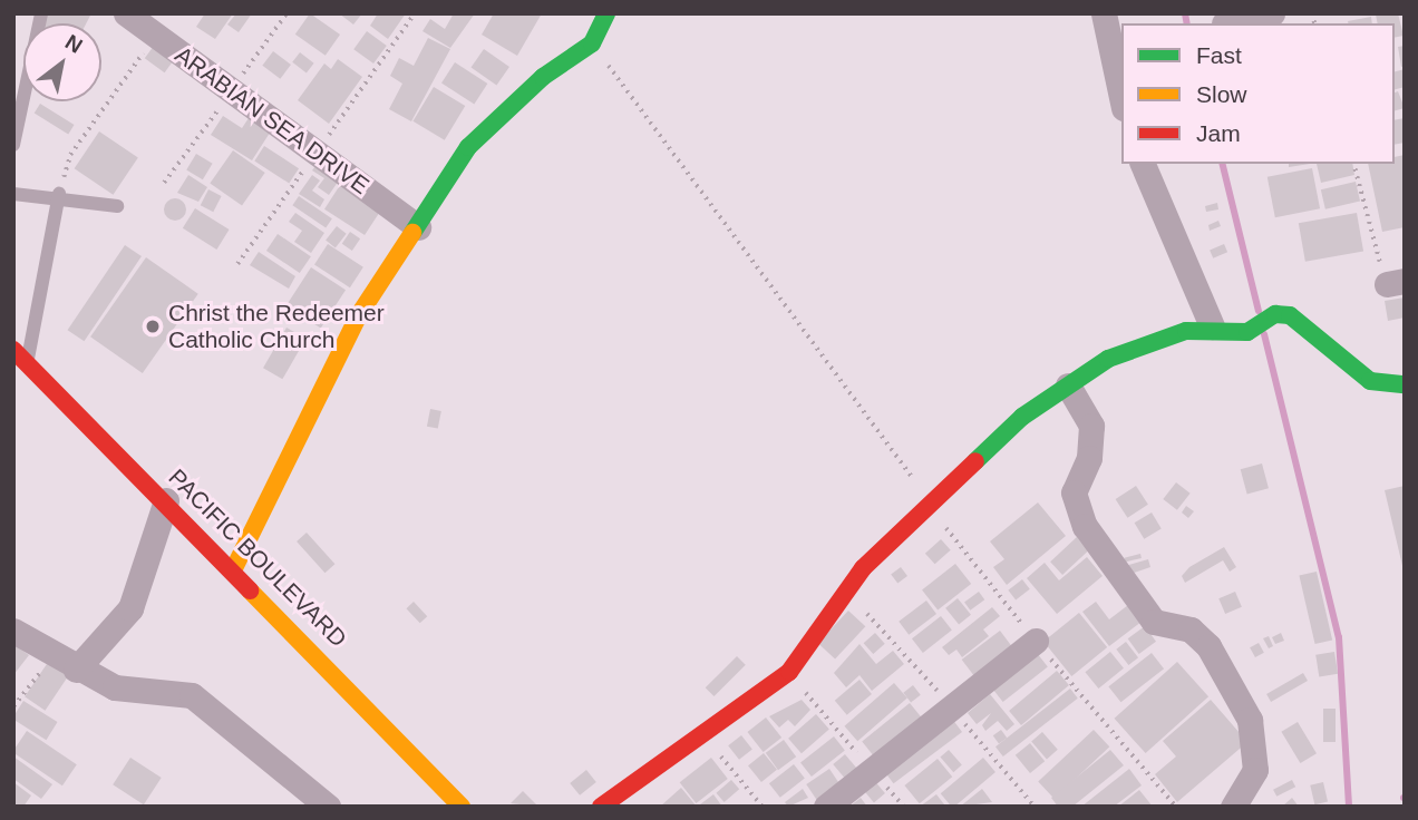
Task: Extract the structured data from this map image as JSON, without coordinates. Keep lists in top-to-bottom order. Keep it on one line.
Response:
{"streets":{"street":["ARABIAN SEA DRIVE","PACIFIC BOULEVARD"]},"places":["Christ the Redeemer Catholic Church"],"legend":["Fast","Slow","Jam"],"north":"top right"}
